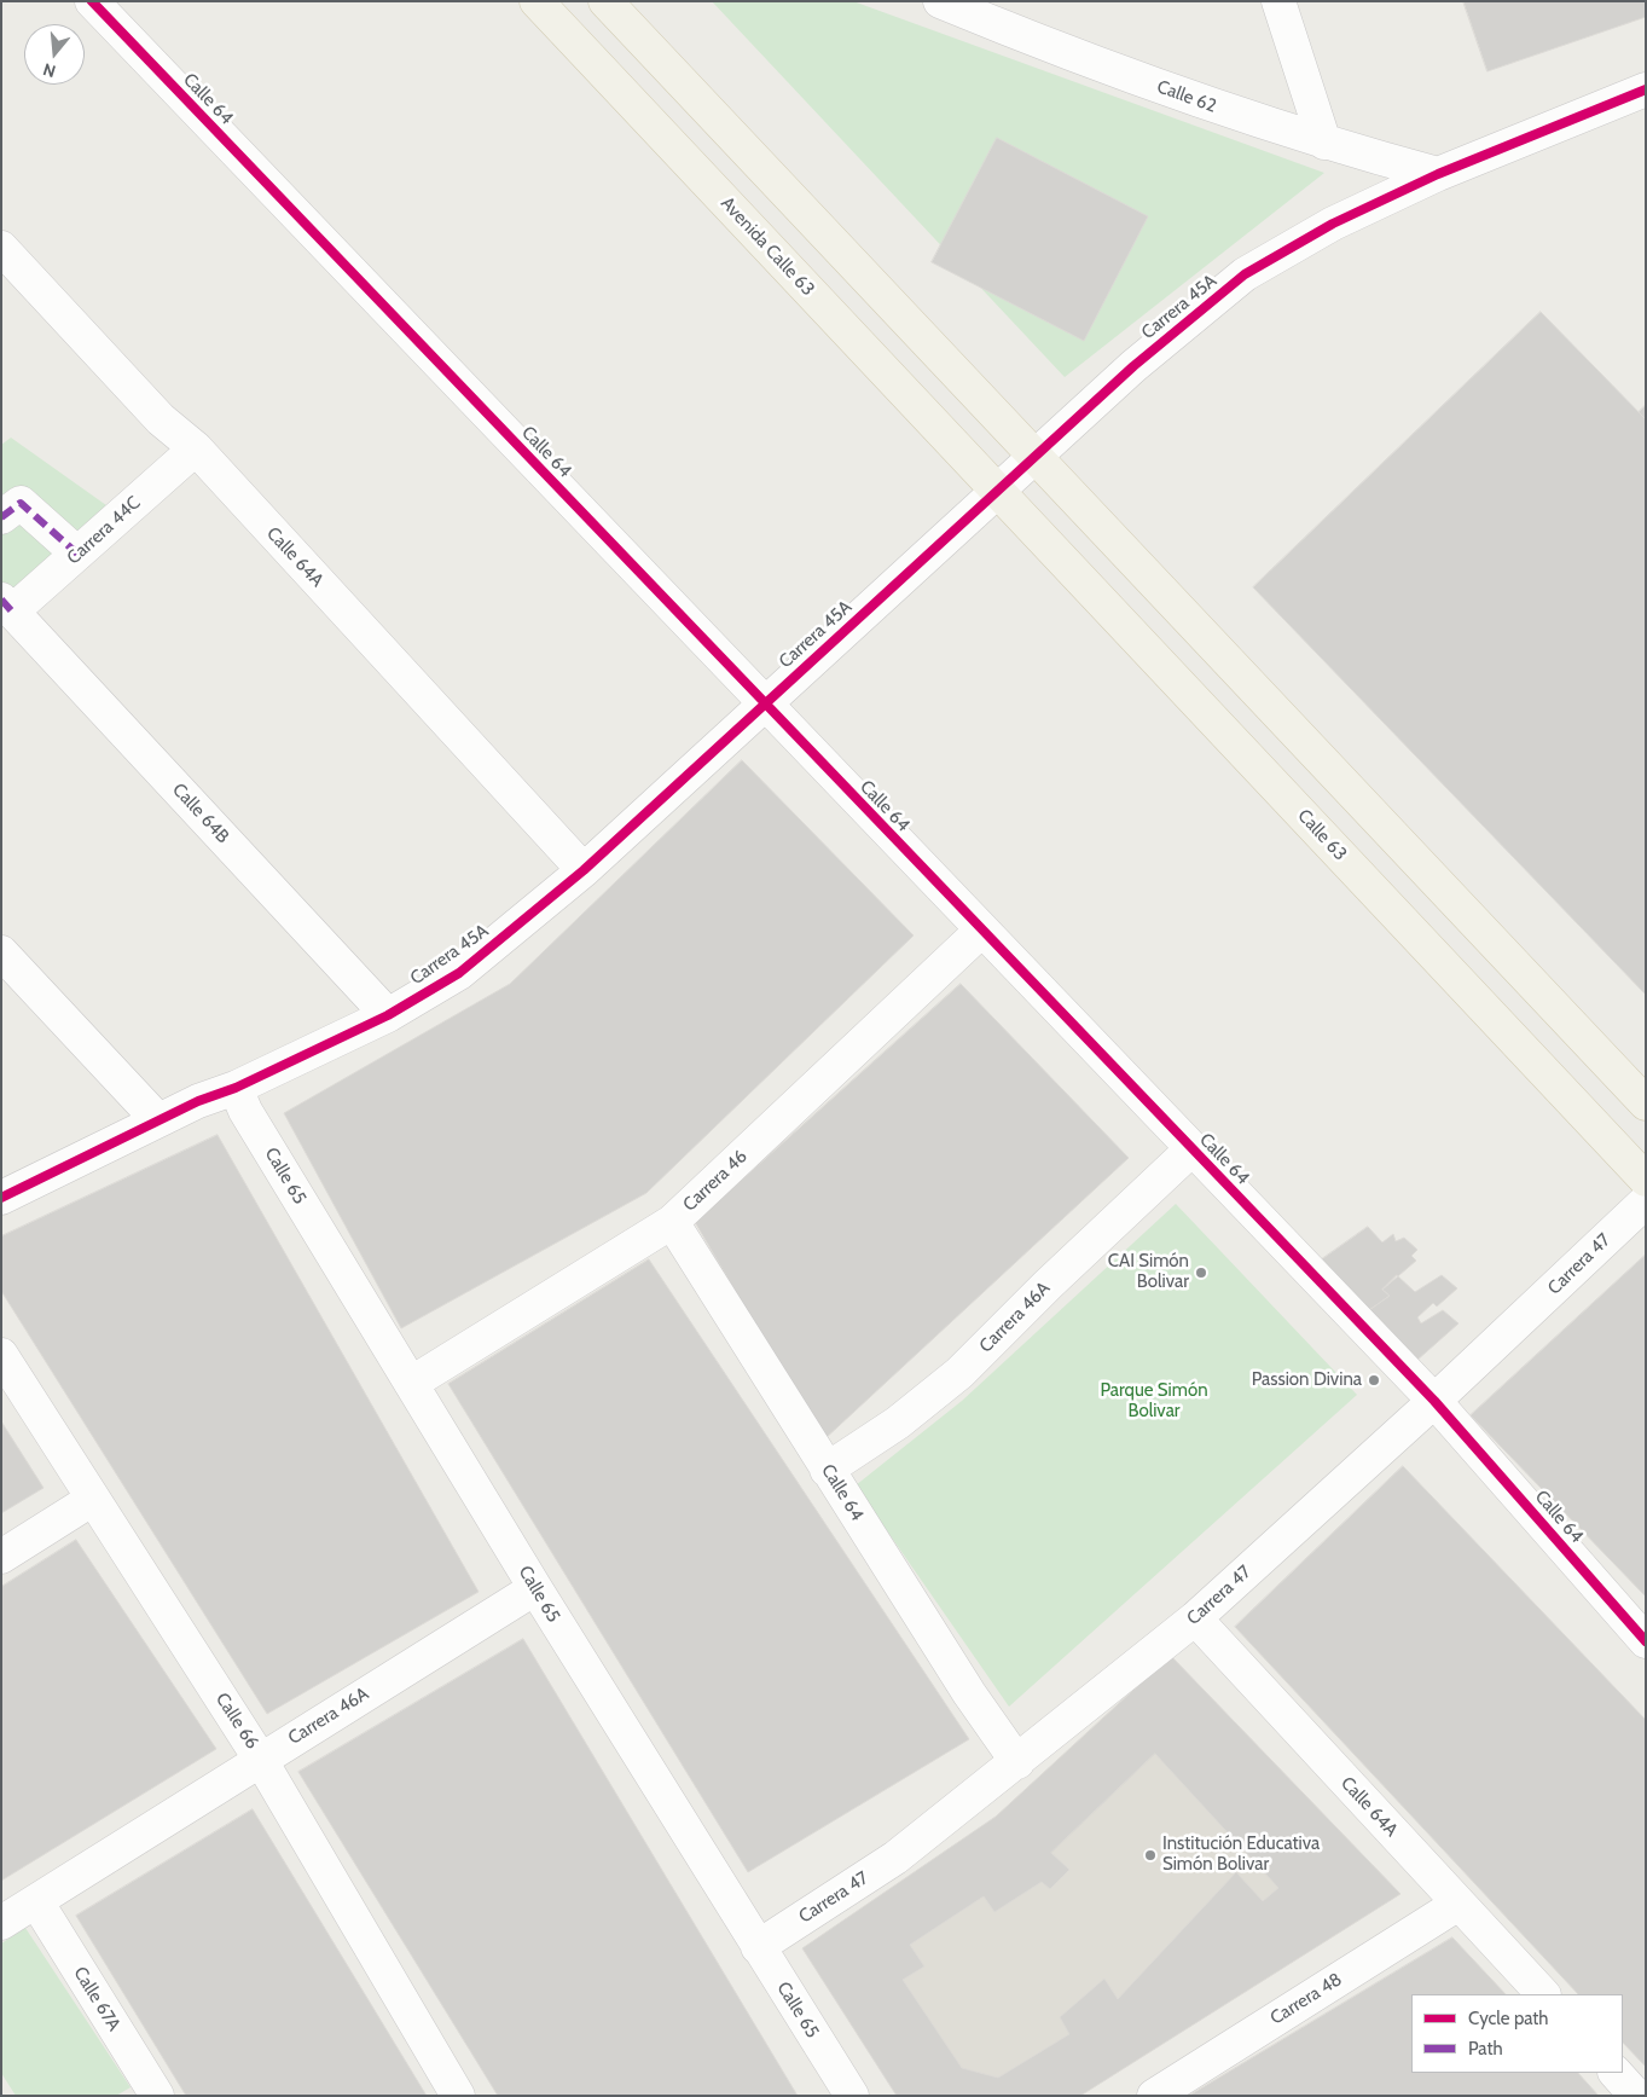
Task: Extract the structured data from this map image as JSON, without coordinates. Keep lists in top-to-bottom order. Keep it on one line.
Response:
{"streets":{"main road":["Avenida Calle 63","Calle 63"],"street":["Calle 62","Calle 64","Carrera 45A","Carrera 44C","Calle 64A","Calle 64B","Calle 65","Carrera 46","Carrera 47","Carrera 46A","Calle 66","Calle 67A","Carrera 48"]},"crossings":[["Calle 62","Carrera 45A"],["Calle 64","Carrera 45A"],["Calle 64","Carrera 46"],["Calle 64","Carrera 47"],["Calle 64","Carrera 46A"],["Avenida Calle 63","Carrera 45A"],["Avenida Calle 63","Calle 63"],["Carrera 45A","Calle 64A"],["Carrera 45A","Calle 64B"],["Carrera 45A","Calle 63"],["Carrera 45A","Calle 65"],["Carrera 44C","Calle 64A"],["Carrera 44C","Calle 64B"],["Calle 64A","Carrera 47"],["Calle 64A","Carrera 48"],["Calle 65","Carrera 46"],["Calle 65","Carrera 47"],["Calle 65","Carrera 46A"],["Carrera 46A","Calle 66"],["Carrera 46A","Calle 67A"]],"parks":["Parque Simón Bolivar"],"places":["CAI Simón Bolivar","Passion Divina","Institución Educativa Simón Bolivar"],"legend":["Cycle path","Path"],"north":"bottom"}
